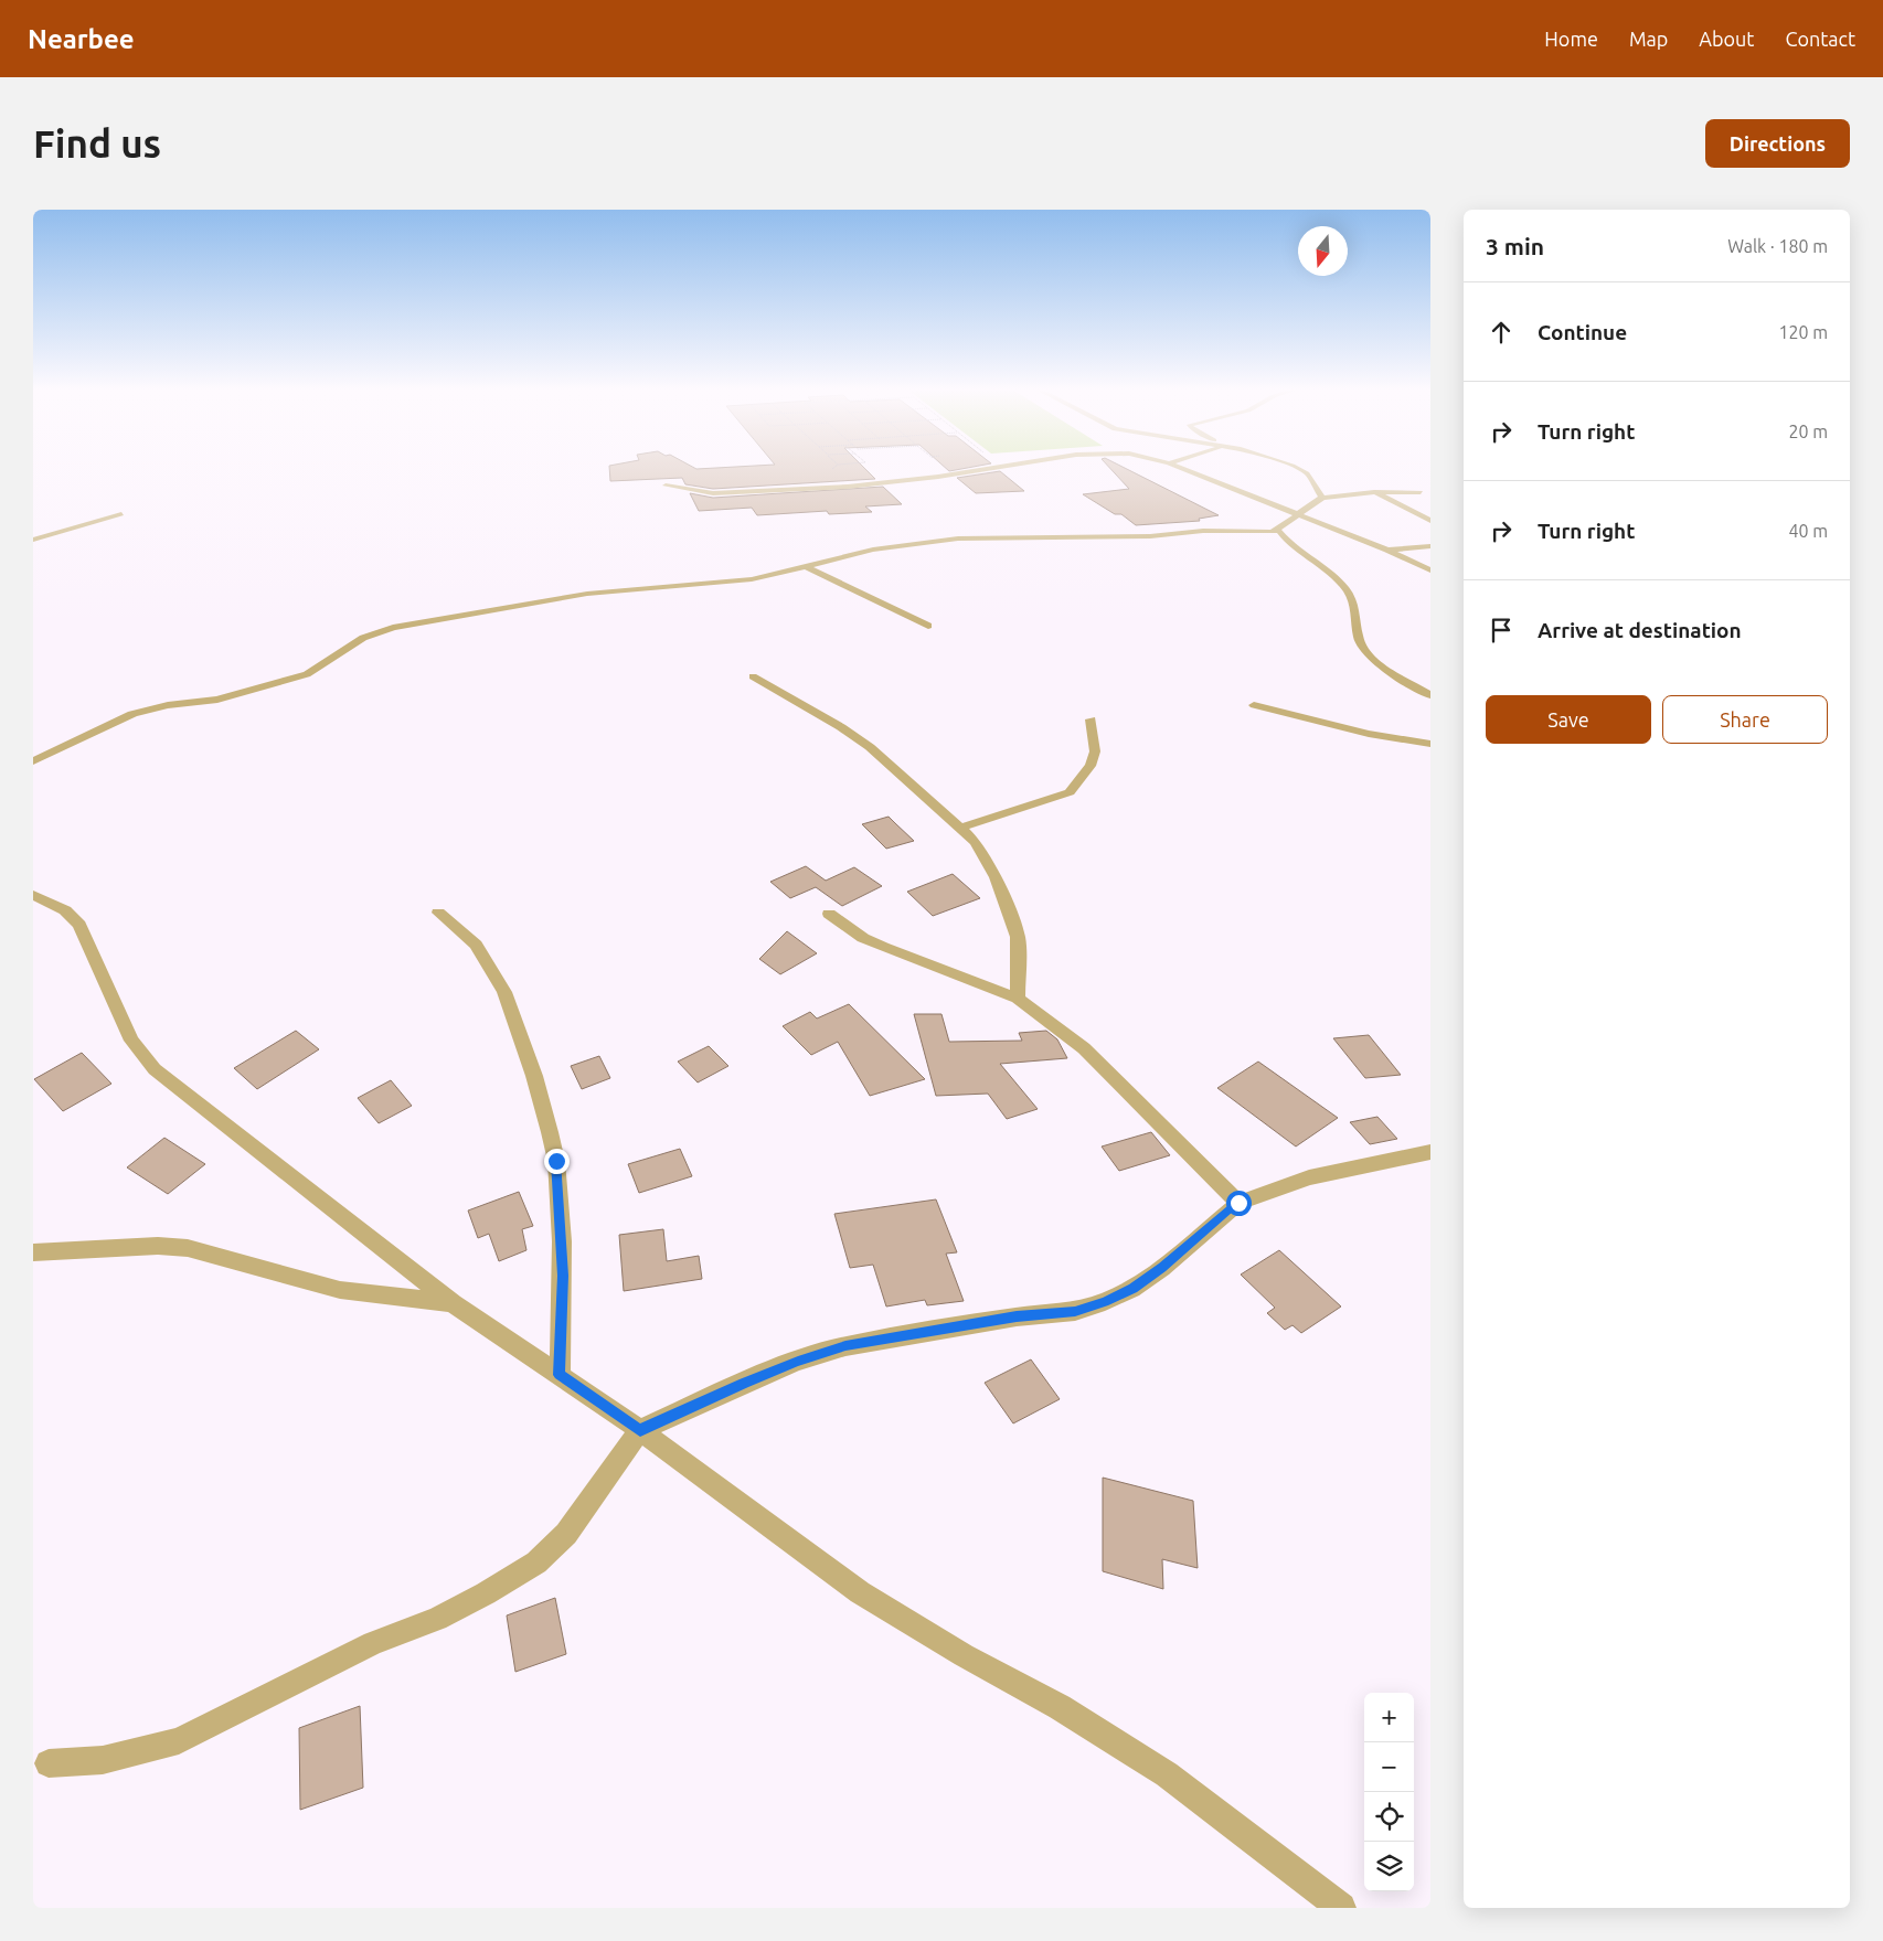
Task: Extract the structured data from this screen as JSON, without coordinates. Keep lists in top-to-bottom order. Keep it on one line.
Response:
{"north":"bottom","page":{"header":"Nearbee","nav":["Home","Map","About","Contact"],"buttons":["Directions",["Save","Share"]],"title":"Find us","heading":["3 min","Walk · 180 m"],"list":[["Continue","120 m"],["Turn right","20 m"],["Turn right","40 m"],"Arrive at destination"],"map_buttons":["+","−"]}}
